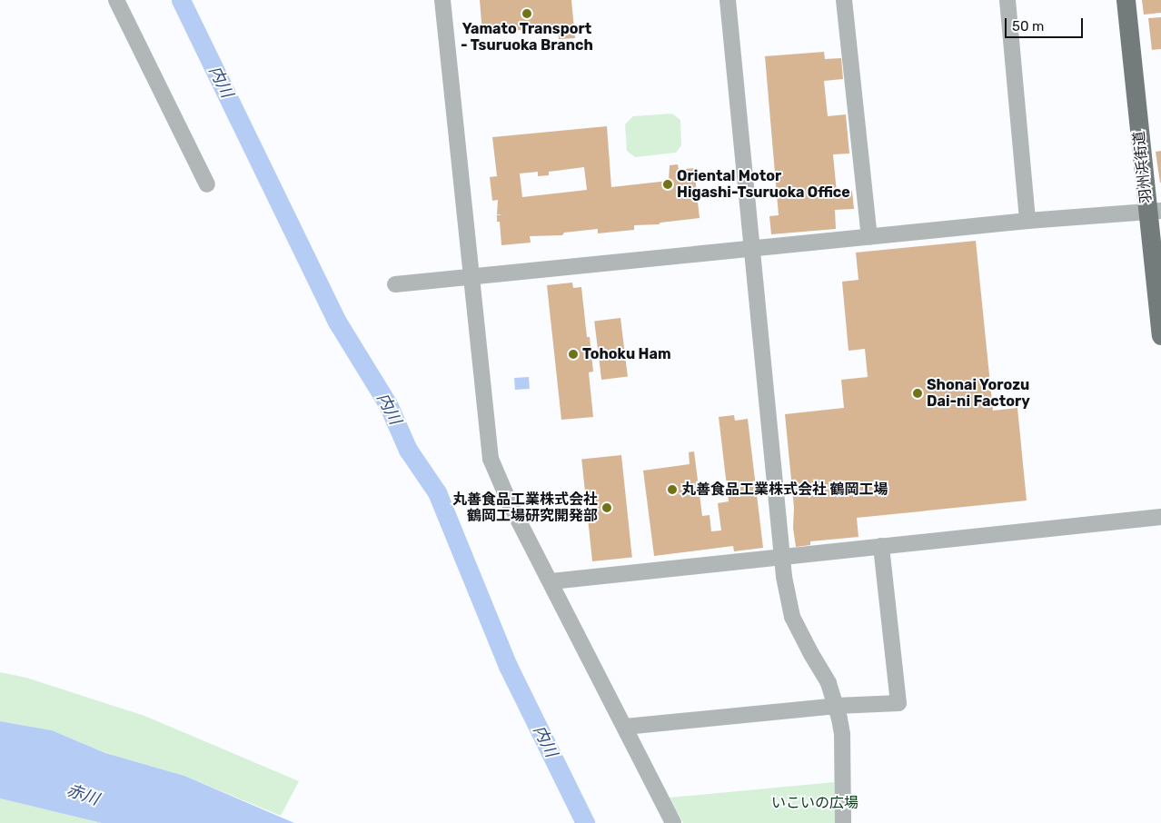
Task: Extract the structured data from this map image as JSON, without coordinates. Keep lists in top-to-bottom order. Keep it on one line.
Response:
{"streets":{"main road":["羽州浜街道"]},"water":["内川","赤川"],"parks":["いこいの広場"],"places":["Yamato Transport - Tsuruoka Branch","Oriental Motor Higashi-Tsuruoka Office","Tohoku Ham","Shonai Yorozu Dai-ni Factory","丸善食品工業株式会社 鶴岡工場","丸善食品工業株式会社 鶴岡工場研究開発部"],"scale_bar":"50 m"}
